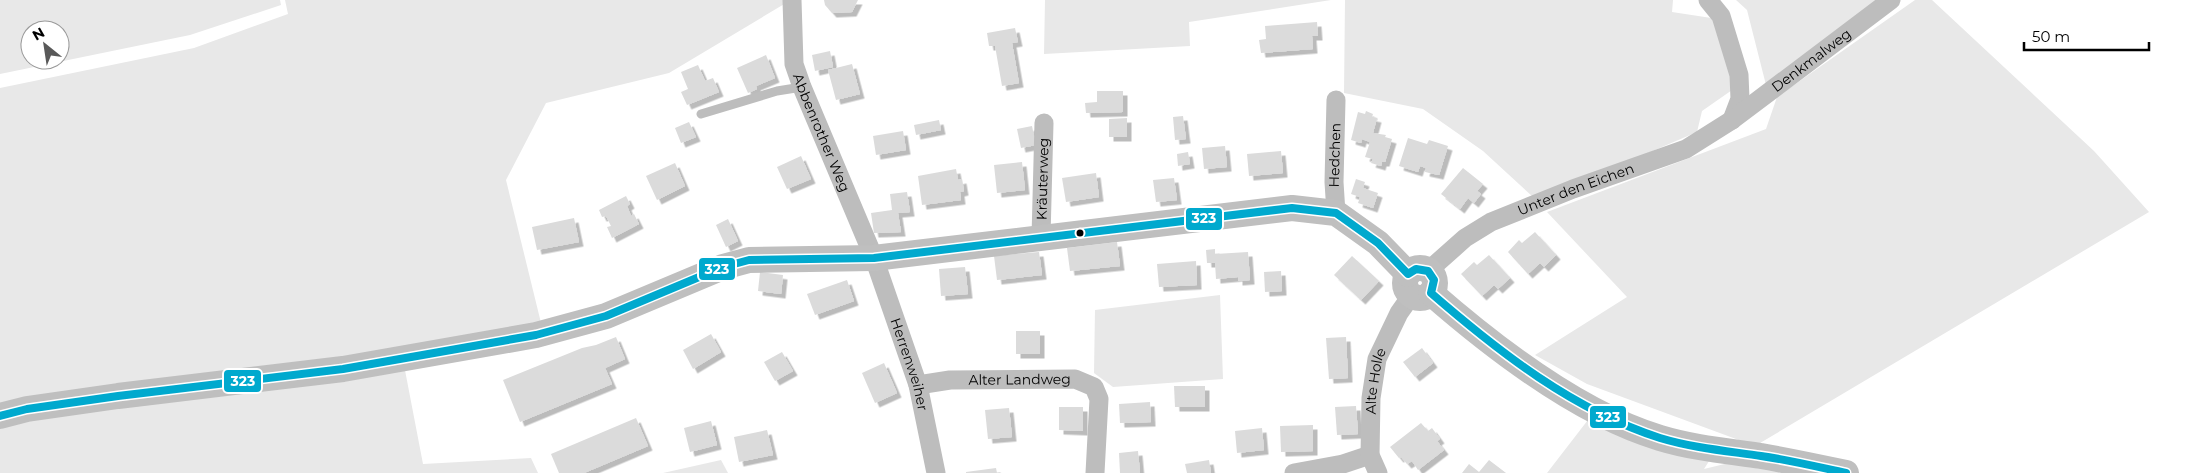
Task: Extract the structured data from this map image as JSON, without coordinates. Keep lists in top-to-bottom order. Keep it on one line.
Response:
{"streets":{"street":["Denkmalweg","Abbenrother Weg","Hedchen","Kräuterweg","Unter den Eichen","Herrenweiher","Alter Landweg","Alte Holle"]},"crossings":[["Denkmalweg","Unter den Eichen"],["Abbenrother Weg","Herrenweiher"],["Unter den Eichen","Alte Holle"],["Herrenweiher","Alter Landweg"]],"lines":["transit line 323"],"scale_bar":"50 m","north":"top left"}
